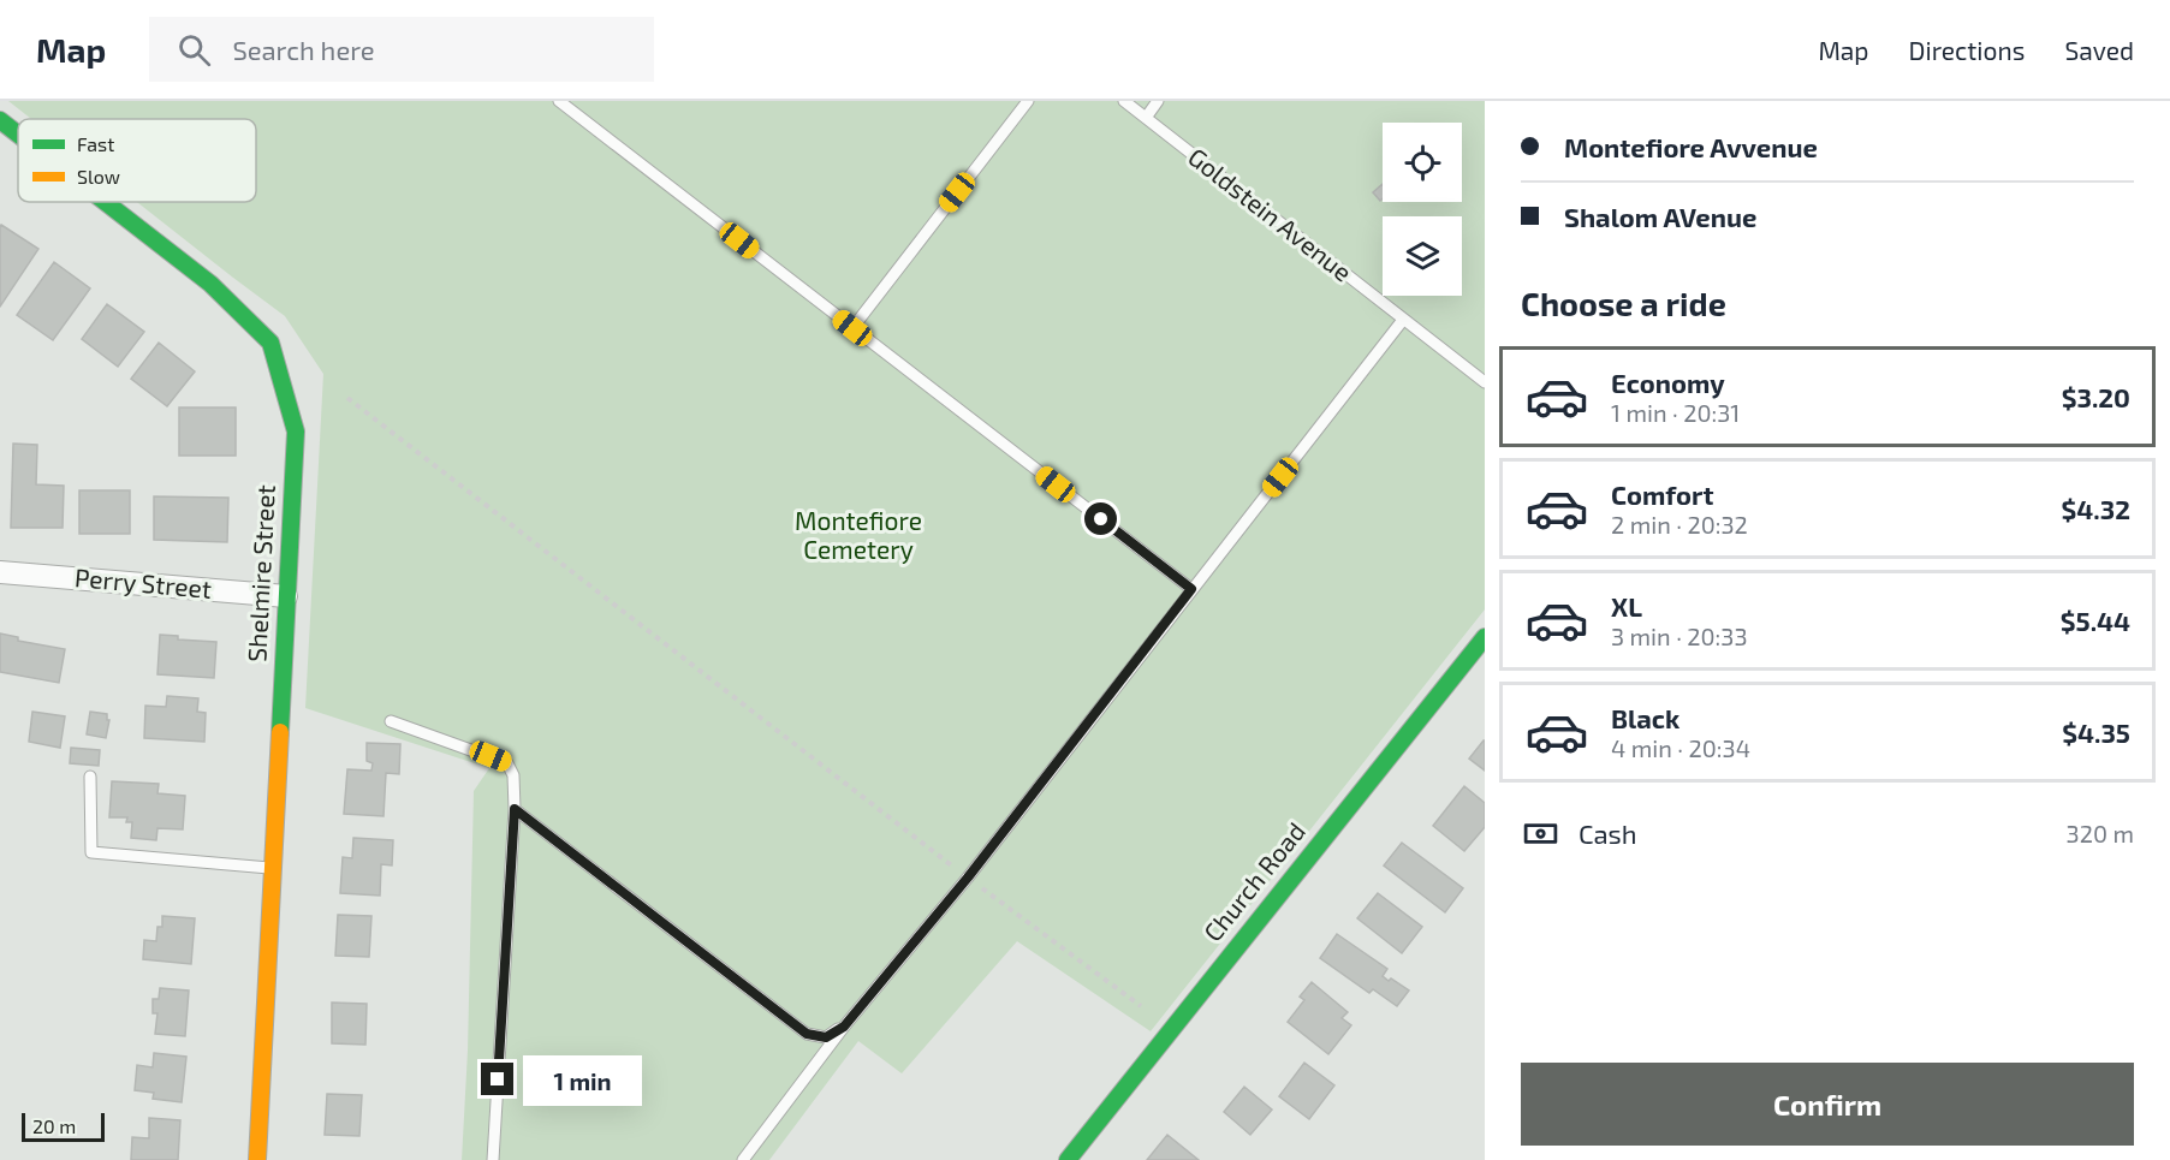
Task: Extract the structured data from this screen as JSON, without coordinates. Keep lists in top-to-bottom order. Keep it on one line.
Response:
{"streets":{"street":["Shelmire Street","Perry Street","Church Road"],"lane":["Goldstein Avenue"]},"crossings":[["Shelmire Street","Perry Street"]],"parks":["Montefiore Cemetery"],"legend":["Fast","Slow"],"scale_bar":"20 m","page":{"header":"Map","search":"Search here","nav":["Map","Directions","Saved"],"banner":["Montefiore Avvenue","Shalom AVenue"],"heading":"Choose a ride","list":[{"name":"Economy","note":"1 min · 20:31","value":"$3.20"},{"name":"Comfort","note":"2 min · 20:32","value":"$4.32"},{"name":"XL","note":"3 min · 20:33","value":"$5.44"},{"name":"Black","note":"4 min · 20:34","value":"$4.35"}],"pay":["Cash","320 m"],"buttons":"Confirm","bubble":"1 min","scale":"20 m"}}
